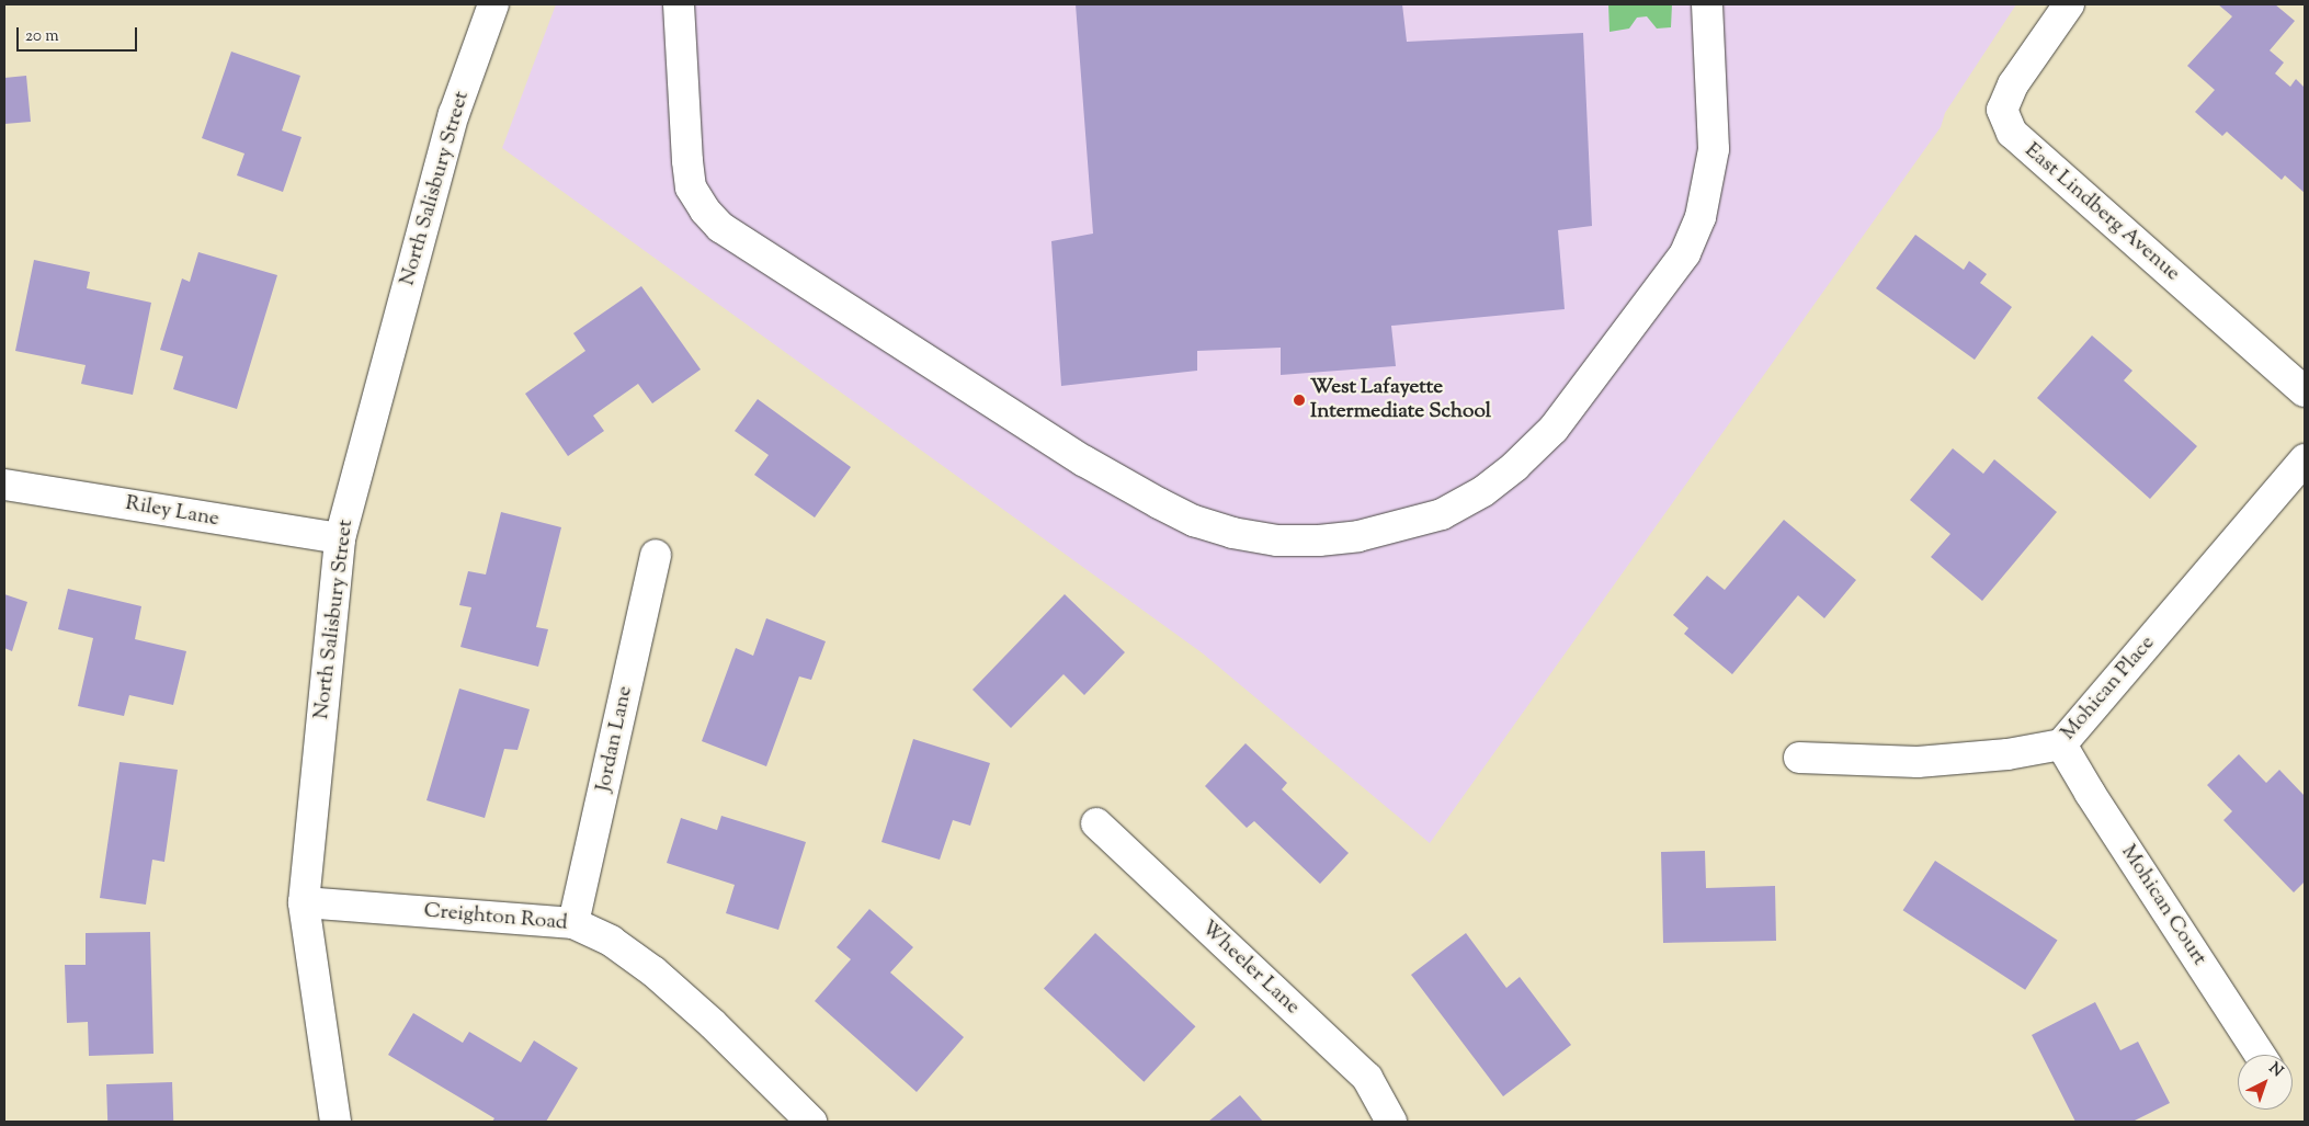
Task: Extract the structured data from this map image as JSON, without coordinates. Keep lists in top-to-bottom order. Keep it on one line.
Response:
{"streets":{"street":["North Salisbury Street","East Lindberg Avenue","Riley Lane","Mohican Place","Jordan Lane","Mohican Court","Creighton Road","Wheeler Lane"]},"crossings":[["North Salisbury Street","Riley Lane"],["North Salisbury Street","Creighton Road"],["Mohican Place","Mohican Court"],["Jordan Lane","Creighton Road"]],"places":["West Lafayette Intermediate School"],"scale_bar":"20 m","north":"top right"}
